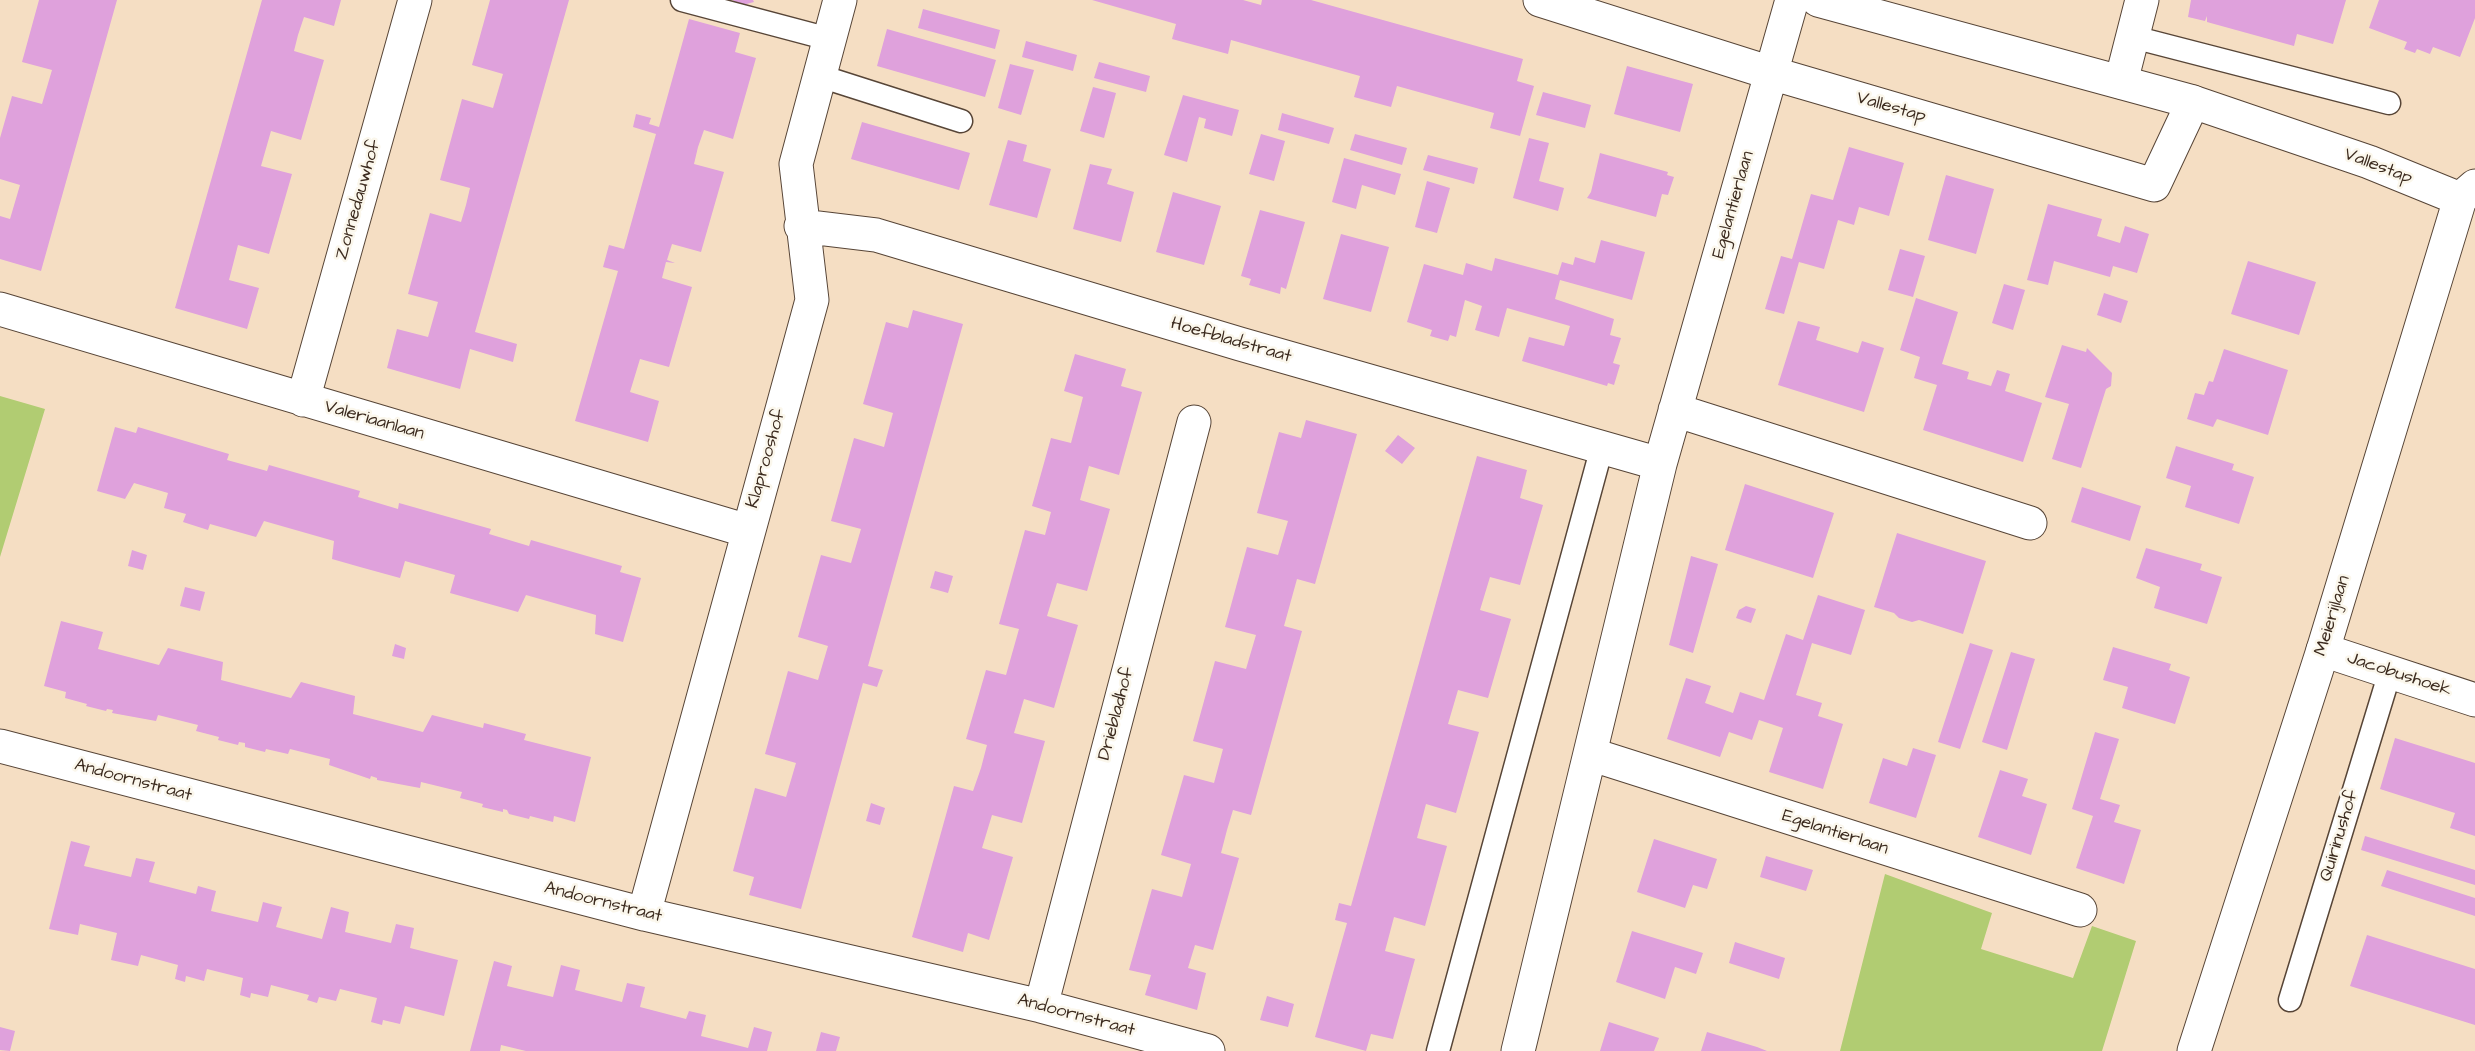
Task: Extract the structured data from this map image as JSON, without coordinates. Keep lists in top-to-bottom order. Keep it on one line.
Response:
{"streets":{"street":["Vallestap","Zonnedauwhof","Egelantierlaan","Hoefbladstraat","Valeriaanlaan","Klaprooshof","Meierijlaan","Jacobushoek","Driebladhof","Andoornstraat"],"lane":["Quirinushof"]},"crossings":[["Vallestap","Egelantierlaan"],["Vallestap","Meierijlaan"],["Zonnedauwhof","Valeriaanlaan"],["Egelantierlaan","Hoefbladstraat"],["Hoefbladstraat","Klaprooshof"],["Valeriaanlaan","Klaprooshof"],["Klaprooshof","Andoornstraat"],["Meierijlaan","Jacobushoek"],["Jacobushoek","Quirinushof"],["Driebladhof","Andoornstraat"]]}
